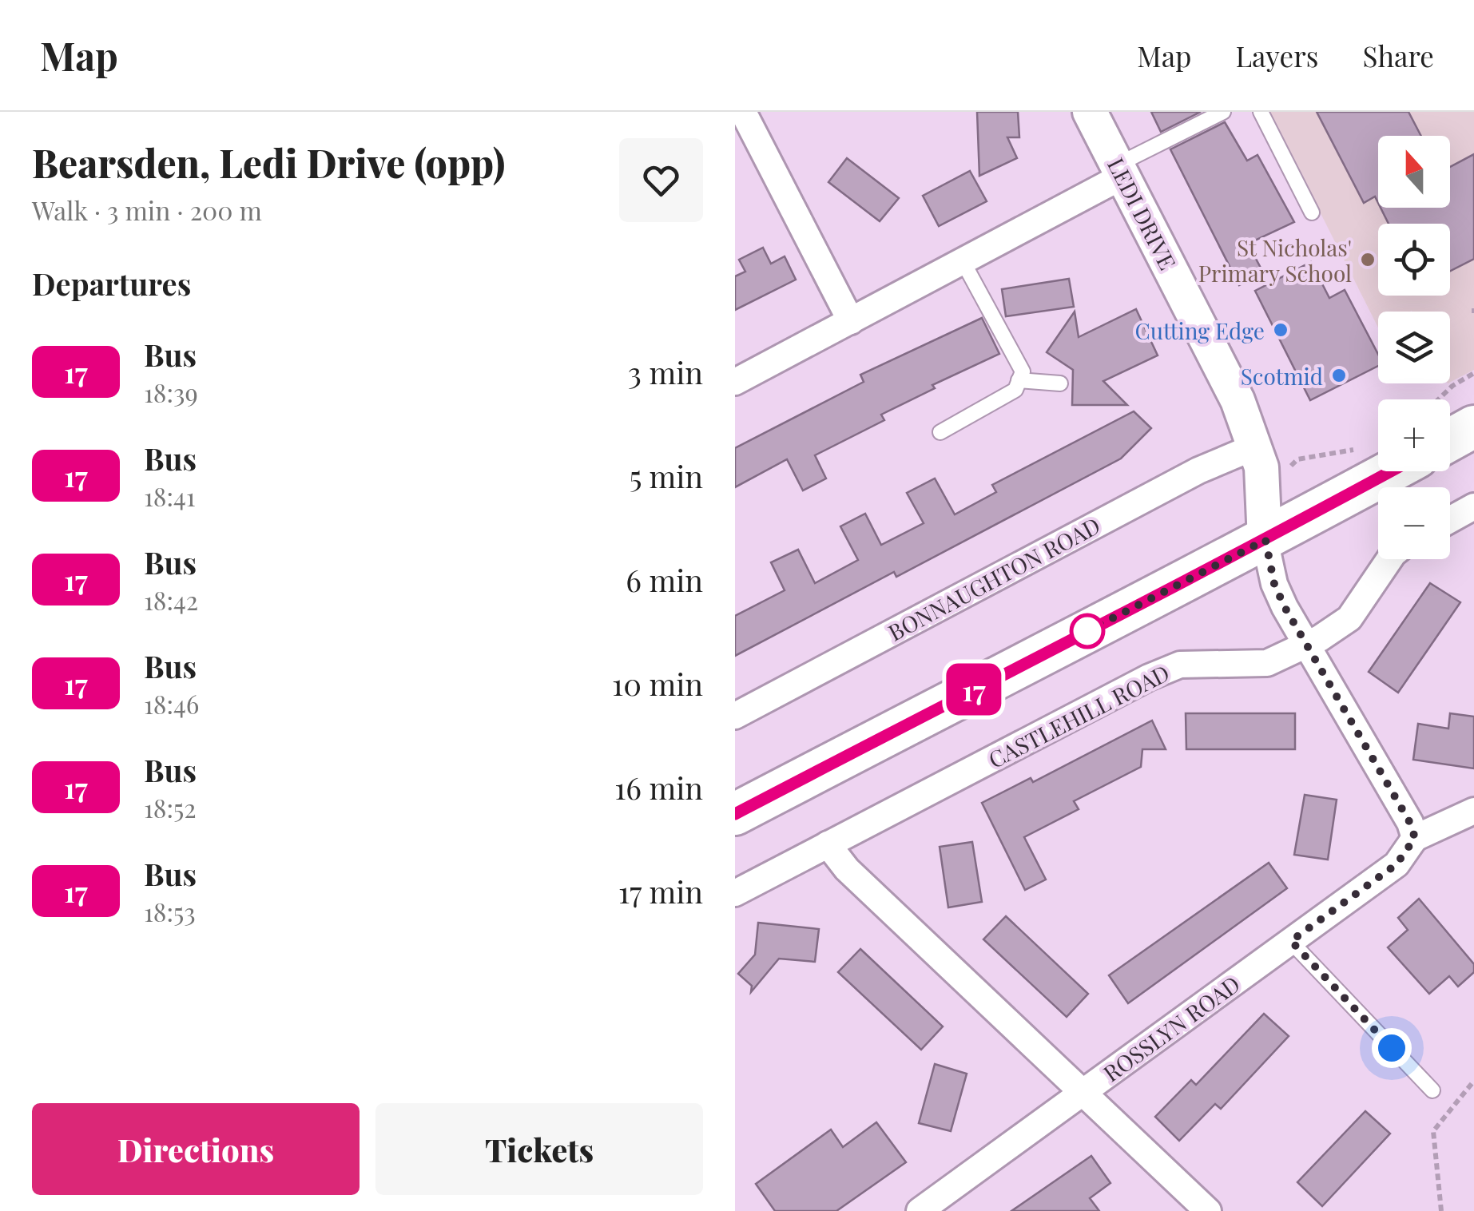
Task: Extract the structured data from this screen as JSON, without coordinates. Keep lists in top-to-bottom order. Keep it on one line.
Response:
{"streets":{"street":["LEDI DRIVE","BONNAUGHTON ROAD","CASTLEHILL ROAD","ROSSLYN ROAD"]},"crossings":[["LEDI DRIVE","BONNAUGHTON ROAD"]],"places":["St Nicholas' Primary School","Cutting Edge","Scotmid"],"lines":["bus line 17"],"north":"top","page":{"header":"Map","nav":["Map","Layers","Share"],"heading":[["Bearsden, Ledi Drive (opp)","Walk · 3 min · 200 m"],"Departures"],"on_map":"17","map_buttons":["+","−"],"list":[{"mark":"17","name":"Bus","note":"18:39","value":"3 min"},{"mark":"17","name":"Bus","note":"18:41","value":"5 min"},{"mark":"17","name":"Bus","note":"18:42","value":"6 min"},{"mark":"17","name":"Bus","note":"18:46","value":"10 min"},{"mark":"17","name":"Bus","note":"18:52","value":"16 min"},{"mark":"17","name":"Bus","note":"18:53","value":"17 min"}],"buttons":["Directions","Tickets"]}}
